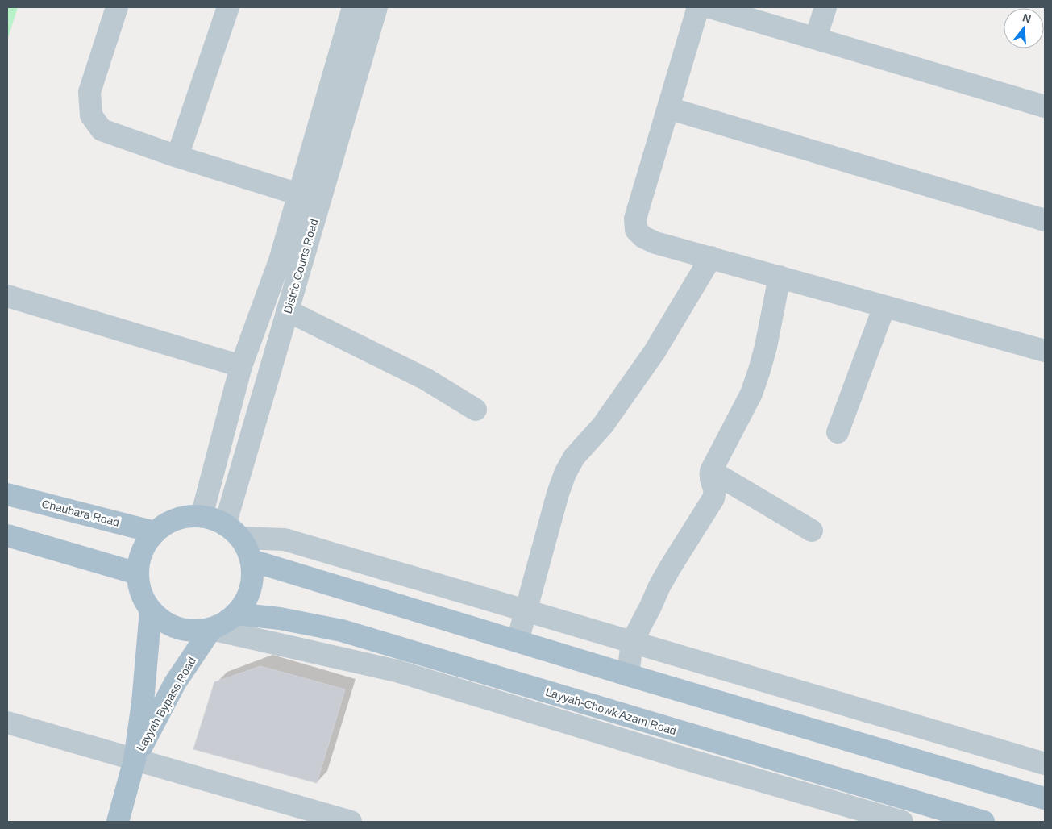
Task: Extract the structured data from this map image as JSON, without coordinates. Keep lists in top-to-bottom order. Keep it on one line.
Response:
{"streets":{"main road":["Chaubara Road","Layyah Bypass Road","Layyah-Chowk Azam Road"],"street":["Distric Courts Road"]},"crossings":[["Distric Courts Road","Chaubara Road"],["Distric Courts Road","Layyah Bypass Road"],["Distric Courts Road","Layyah-Chowk Azam Road"],["Chaubara Road","Layyah Bypass Road"],["Chaubara Road","Layyah-Chowk Azam Road"],["Layyah Bypass Road","Layyah-Chowk Azam Road"]],"north":"top"}
